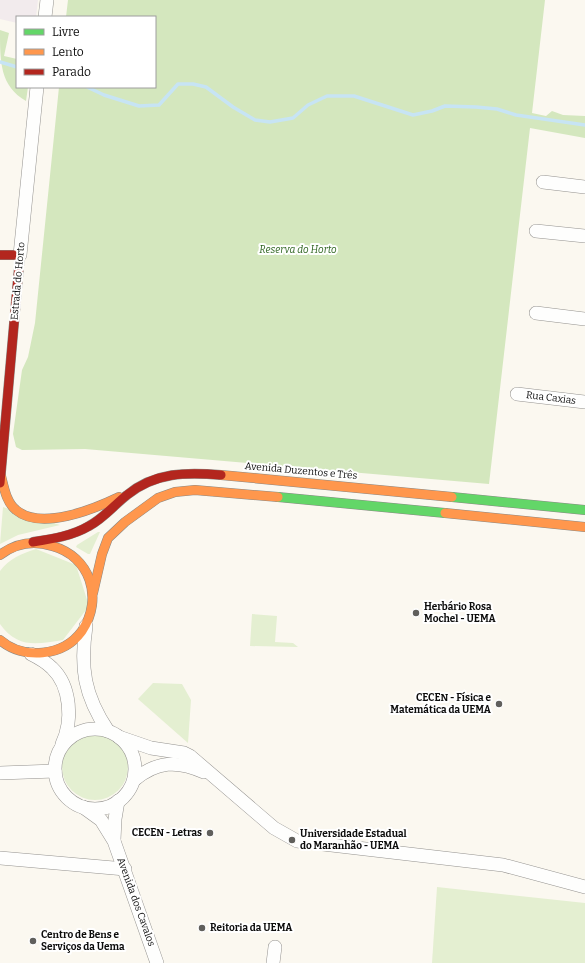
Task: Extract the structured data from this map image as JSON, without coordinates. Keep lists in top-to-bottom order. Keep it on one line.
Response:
{"streets":{"main road":["Estrada do Horto","Avenida Duzentos e Três"],"street":["Rua Caxias","Avenida dos Cavalos"]},"crossings":[["Estrada do Horto","Avenida Duzentos e Três"]],"parks":["Reserva do Horto"],"places":["Herbário Rosa Mochel - UEMA","CECEN - Física e Matemática da UEMA","CECEN - Letras","Universidade Estadual do Maranhão - UEMA","Reitoria da UEMA","Centro de Bens e Serviços da Uema"],"legend":["Livre","Lento","Parado"]}
